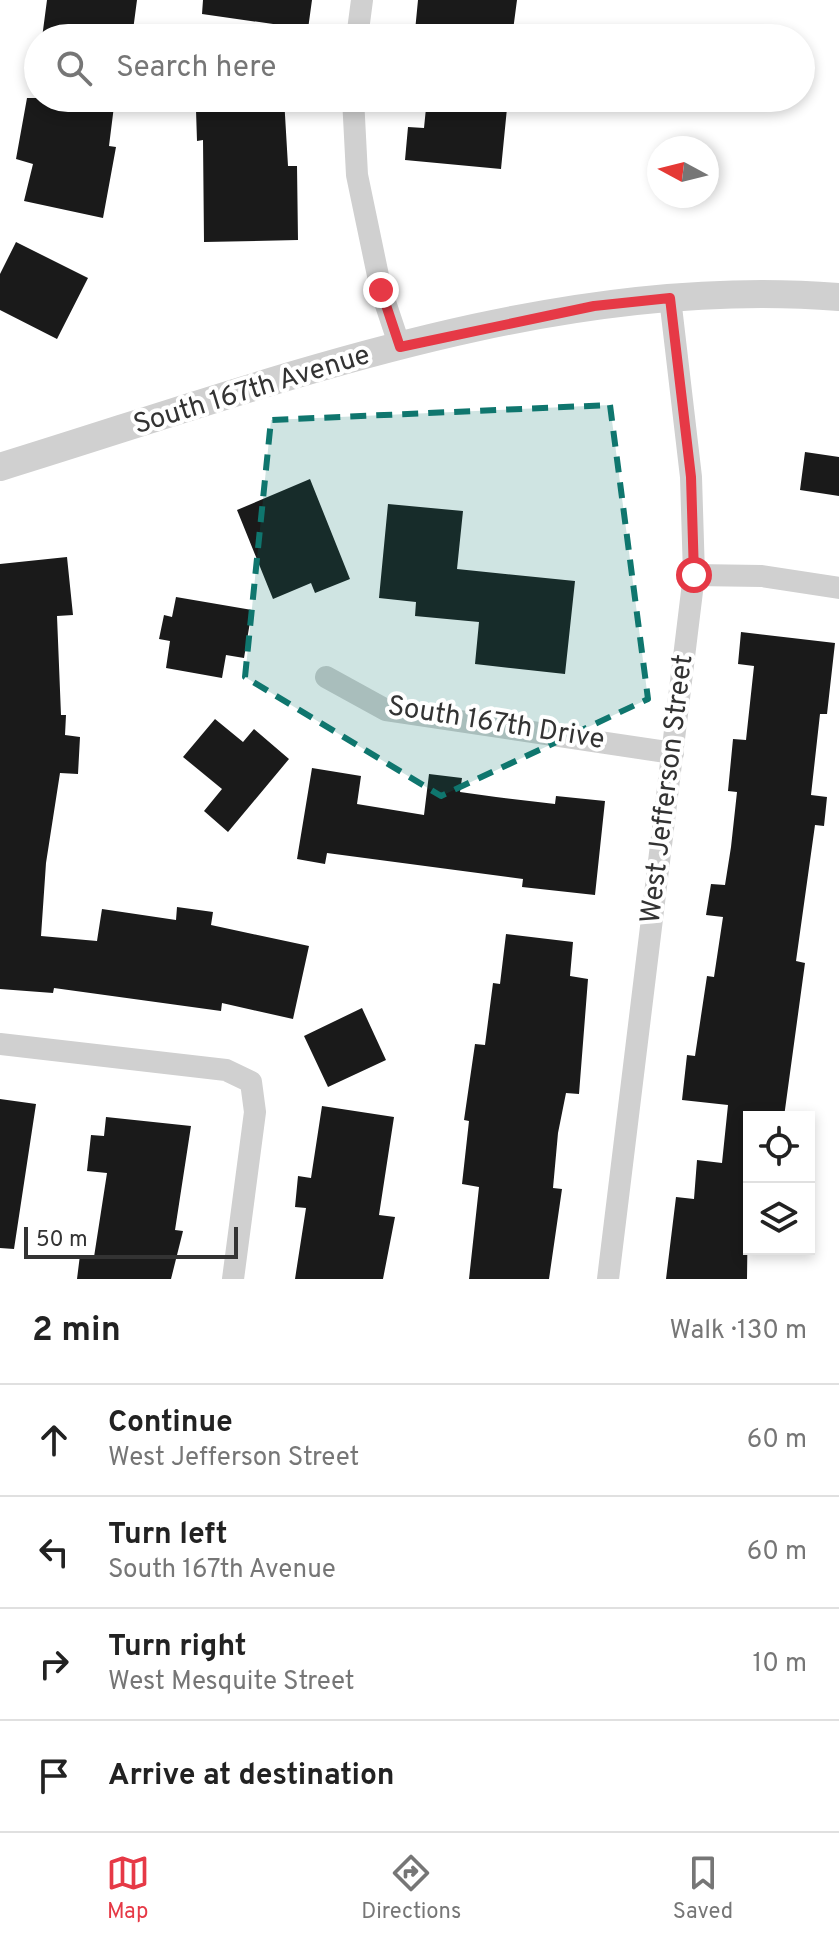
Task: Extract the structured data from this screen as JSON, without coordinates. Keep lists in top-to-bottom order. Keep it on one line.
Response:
{"streets":{"street":["South 167th Avenue","South 167th Drive","West Jefferson Street"]},"crossings":[["South 167th Avenue","West Jefferson Street"],["South 167th Drive","West Jefferson Street"]],"scale_bar":"50 m","north":"left","page":{"search":"Search here","scale":"50 m","heading":["2 min","Walk · 130 m"],"list":[["Continue","West Jefferson Street","60 m"],["Turn left","South 167th Avenue","60 m"],["Turn right","West Mesquite Street","10 m"],"Arrive at destination"],"nav":["Map","Directions","Saved"]}}
